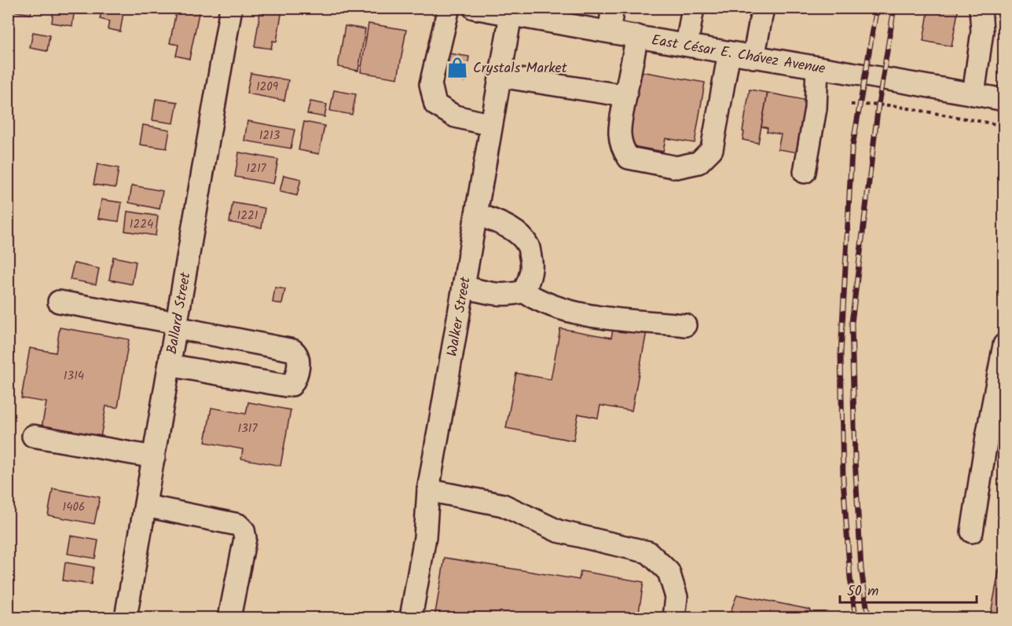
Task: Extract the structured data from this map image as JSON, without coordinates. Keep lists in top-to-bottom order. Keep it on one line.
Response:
{"streets":{"street":["East César E. Chávez Avenue","Ballard Street","Walker Street"]},"crossings":[["East César E. Chávez Avenue","Walker Street"]],"places":{"shop":["Crystals Market"]},"house_numbers":["1209","1213","1217","1221","1224","1314","1317","1406"],"scale_bar":"50 m"}
